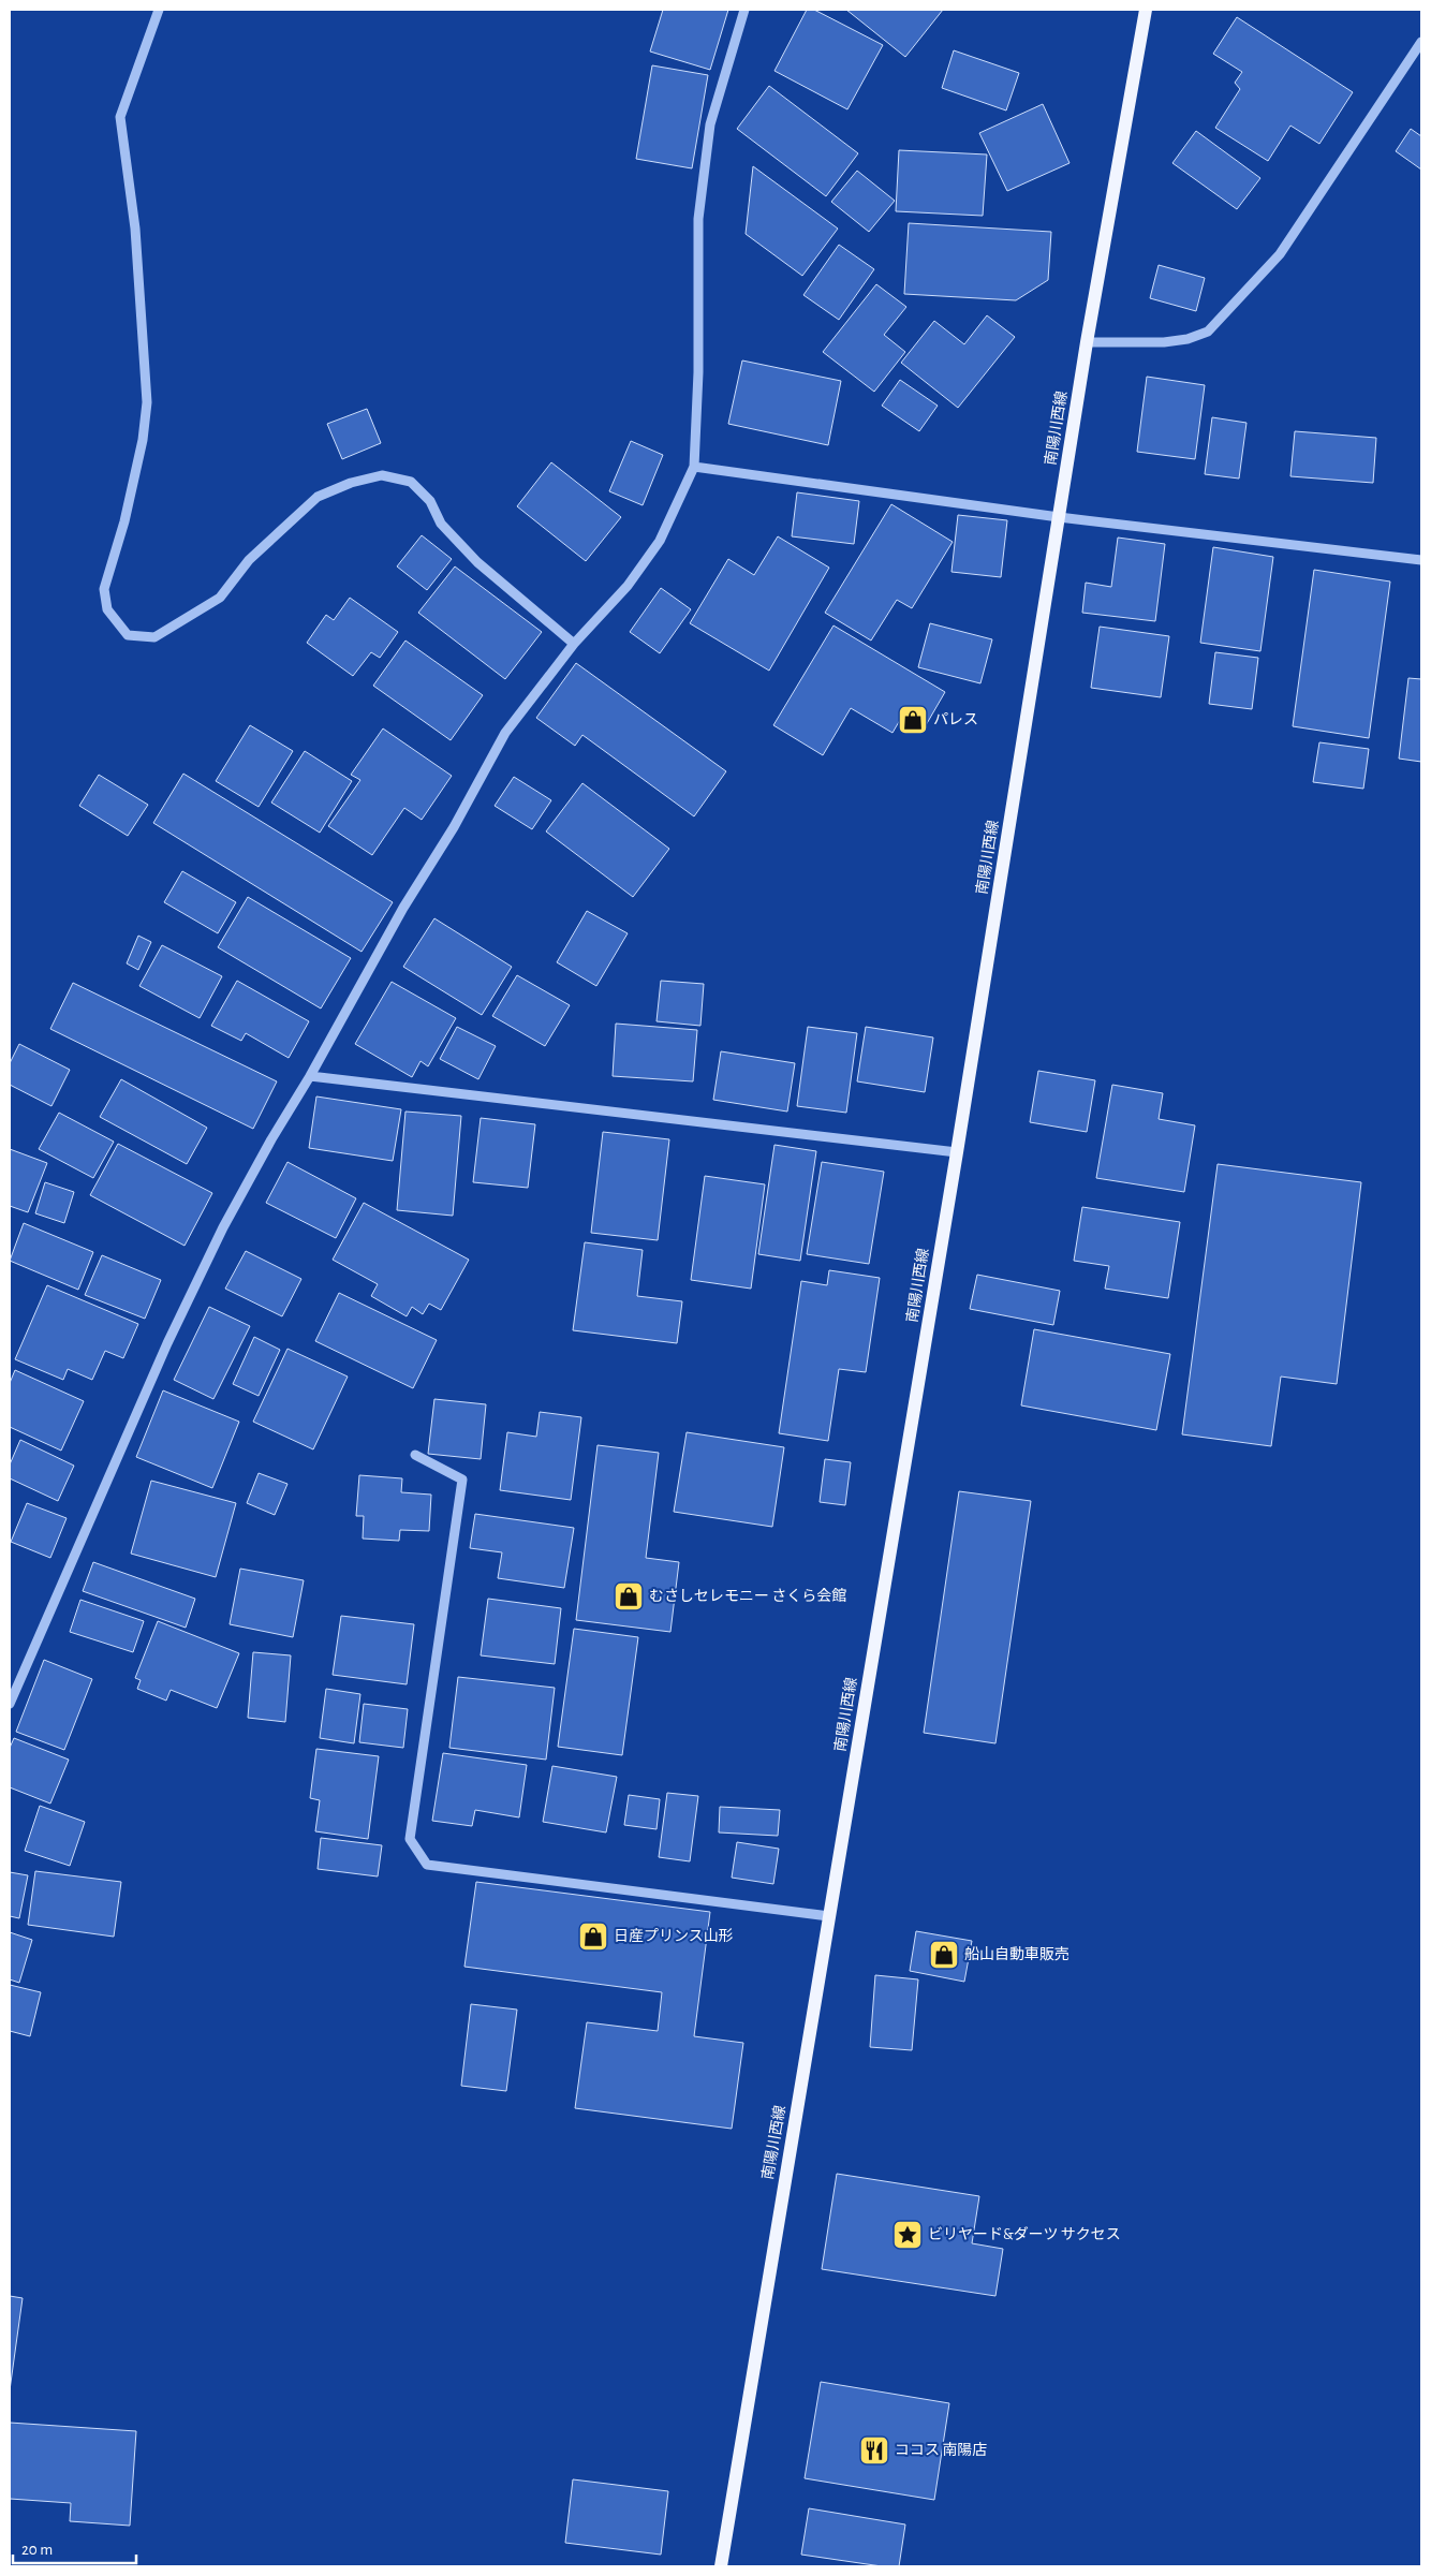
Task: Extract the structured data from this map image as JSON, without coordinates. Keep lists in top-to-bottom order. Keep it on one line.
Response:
{"streets":{"main road":["南陽川西線"]},"places":{"shop":["パレス","むさしセレモニー さくら会館","日産プリンス山形","船山自動車販売"],"place":["ビリヤード&ダーツ サクセス"],"restaurant":["ココス 南陽店"]},"scale_bar":"20 m"}
